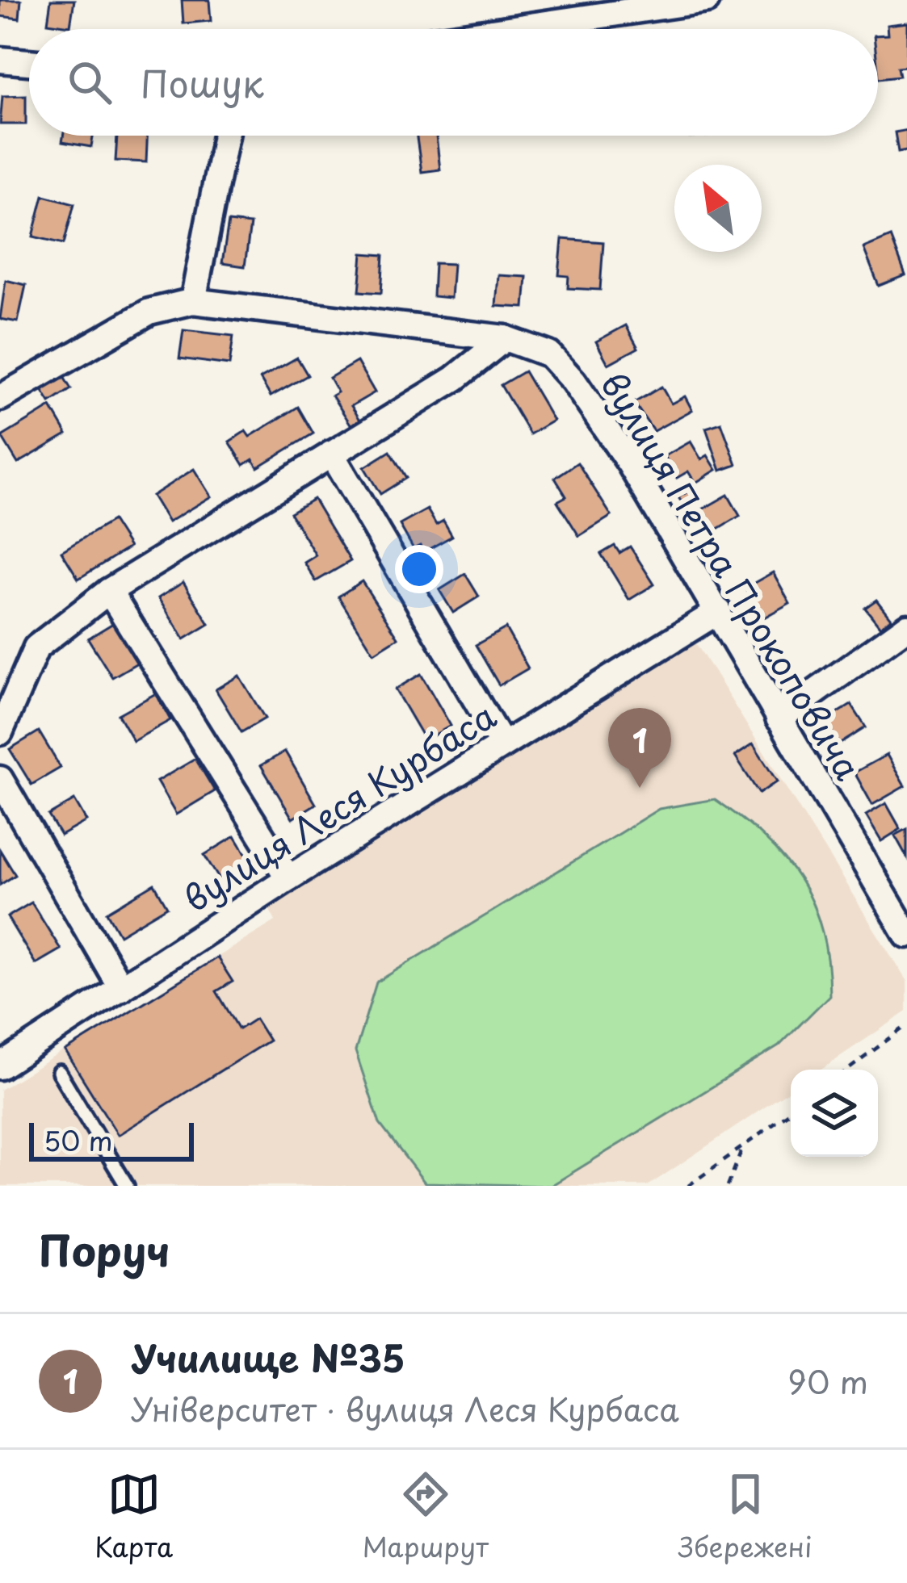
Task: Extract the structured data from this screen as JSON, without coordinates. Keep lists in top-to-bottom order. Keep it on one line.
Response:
{"streets":{"street":["вулиця Петра Прокоповича","вулиця Леся Курбаса"]},"crossings":[["вулиця Петра Прокоповича","вулиця Леся Курбаса"]],"scale_bar":"50 m","north":"top left","page":{"search":"Пошук","pins":"1","scale":"50 m","heading":"Поруч","list":[{"mark":"1","name":"Училище №35","note":"Університет · вулиця Леся Курбаса","value":"90 m"}],"nav":["Карта","Маршрут","Збережені"]}}
